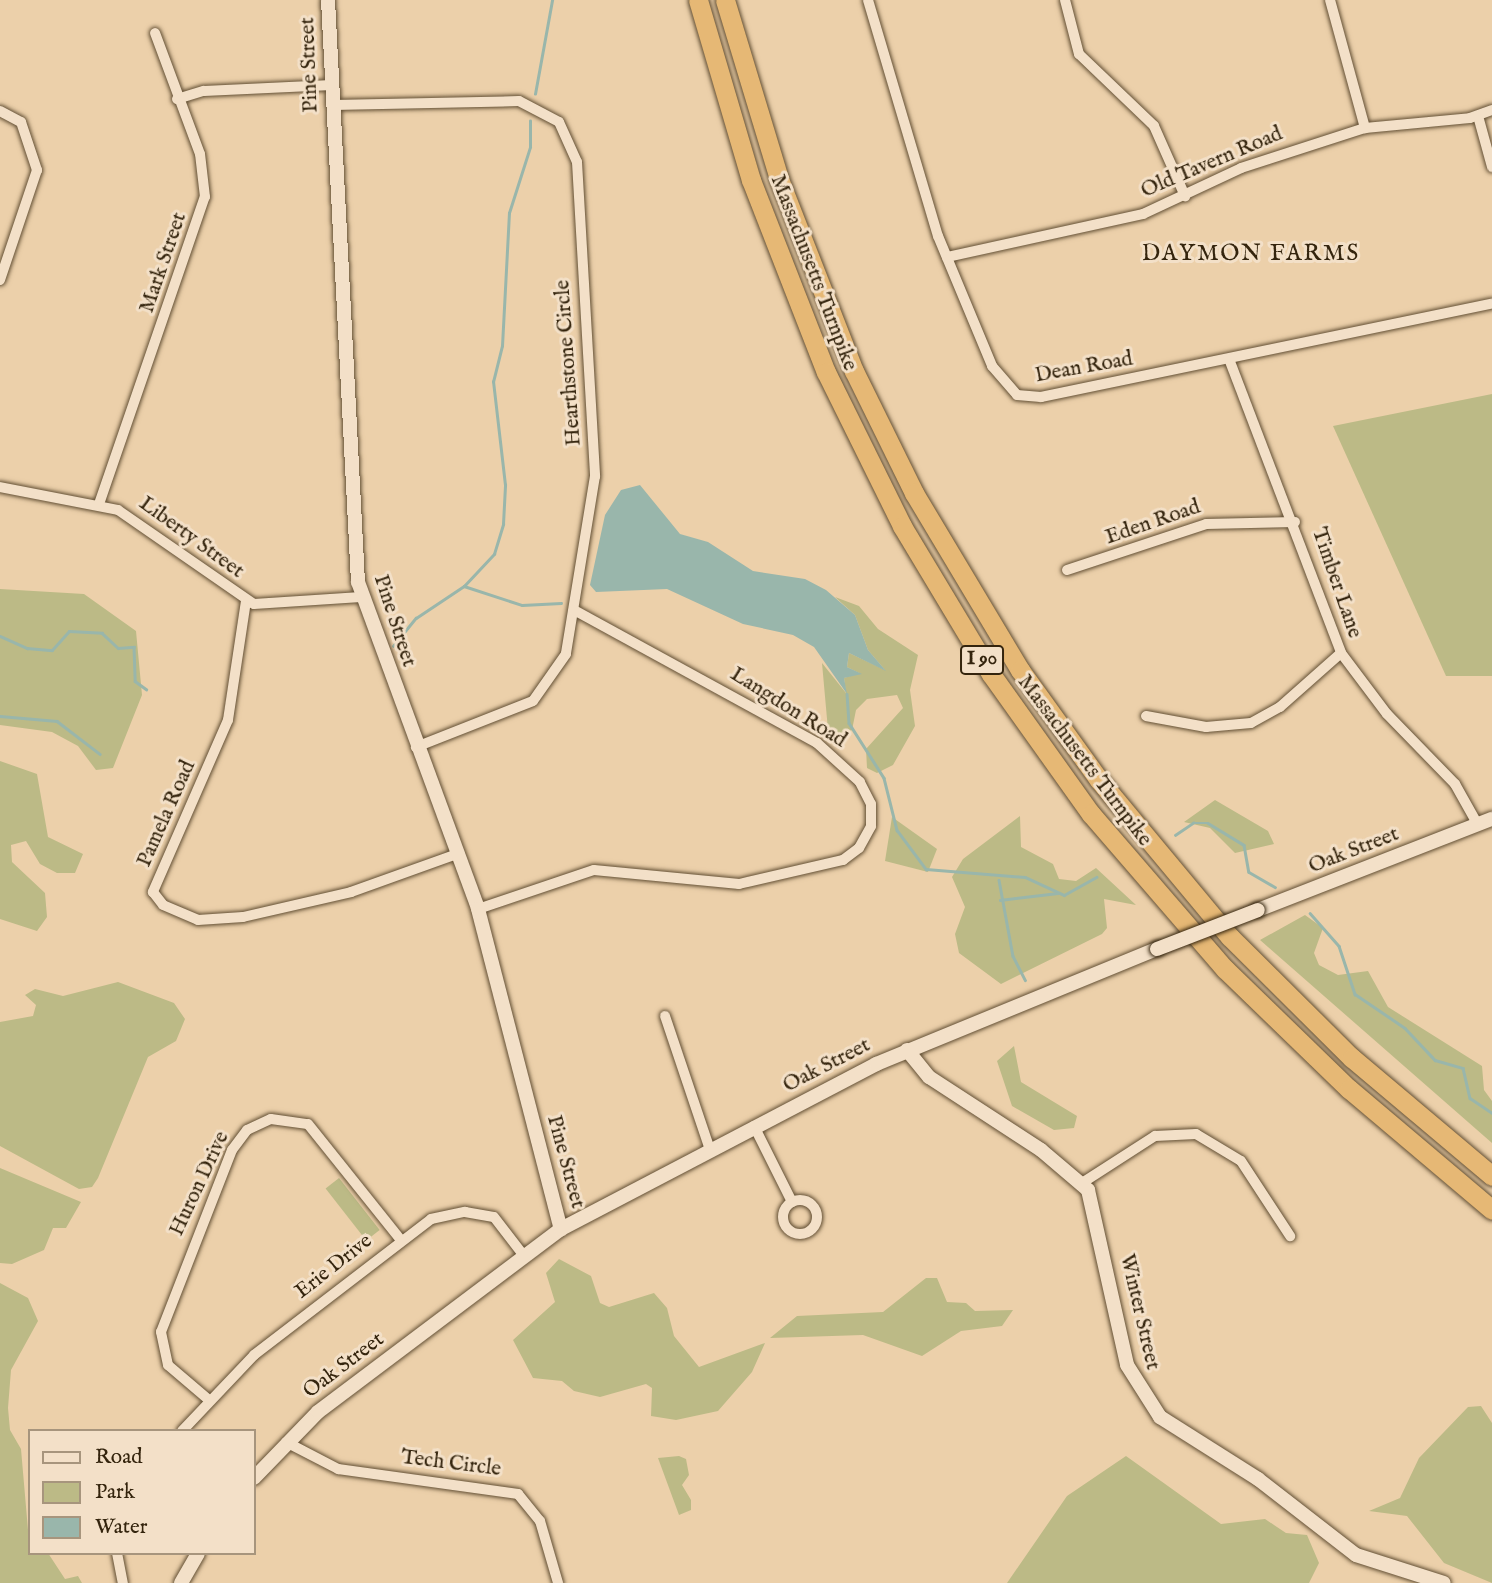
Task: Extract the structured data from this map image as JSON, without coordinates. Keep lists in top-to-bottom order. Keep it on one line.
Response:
{"streets":{"highway":["Massachusetts Turnpike","I 90"],"main road":["Pine Street","Oak Street","Winter Street"],"street":["Old Tavern Road","Mark Street","Hearthstone Circle","Dean Road","Eden Road","Liberty Street","Timber Lane","Langdon Road","Pamela Road","Huron Drive","Erie Drive","Tech Circle"]},"crossings":[["Pine Street","Hearthstone Circle"],["Pine Street","Liberty Street"],["Pine Street","Langdon Road"],["Pine Street","Pamela Road"],["Pine Street","Oak Street"],["Old Tavern Road","Dean Road"],["Mark Street","Liberty Street"],["Hearthstone Circle","Langdon Road"],["Dean Road","Timber Lane"],["Eden Road","Timber Lane"],["Liberty Street","Pamela Road"],["Timber Lane","Oak Street"],["Oak Street","Erie Drive"],["Oak Street","Tech Circle"],["Huron Drive","Erie Drive"]],"districts":["DAYMON FARMS"],"legend":["Road","Park","Water"]}
